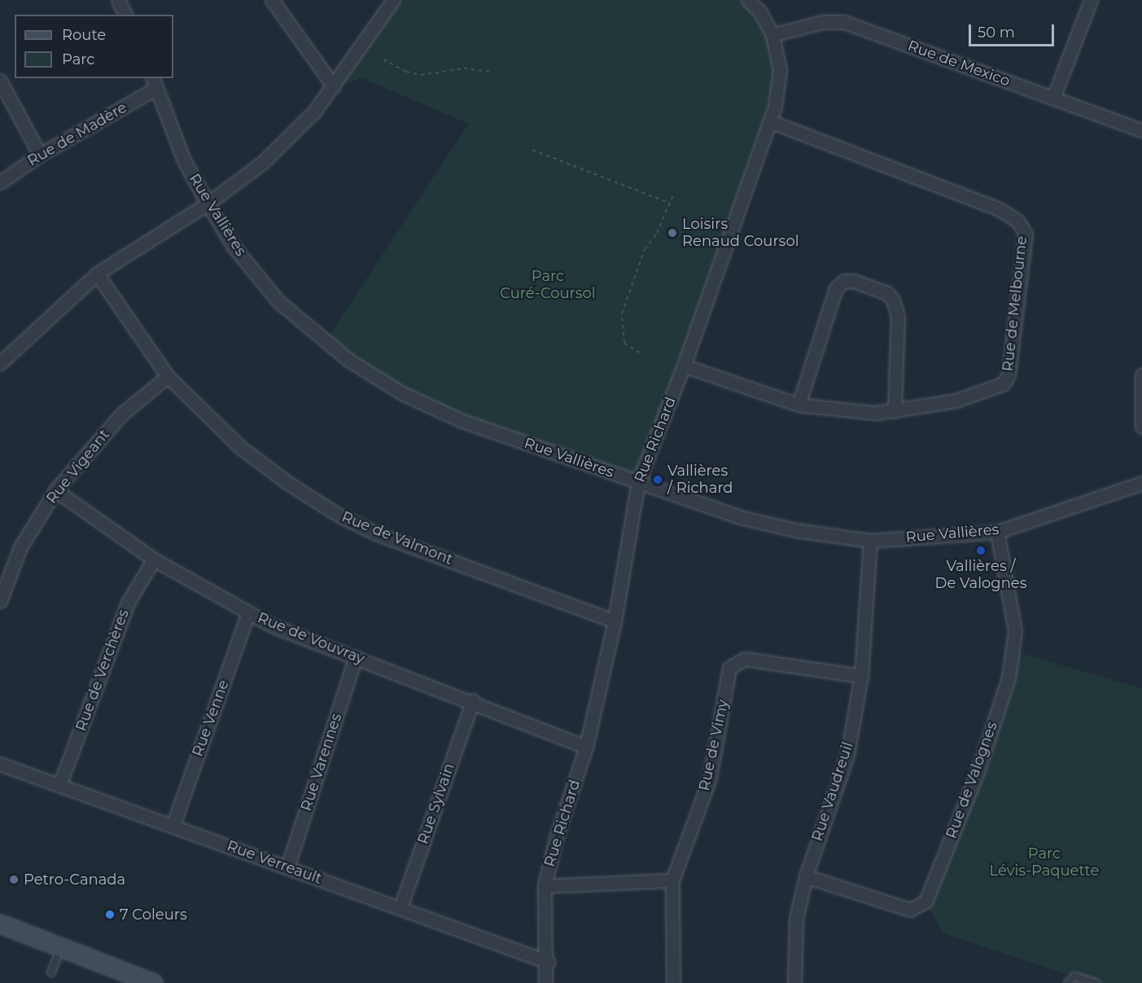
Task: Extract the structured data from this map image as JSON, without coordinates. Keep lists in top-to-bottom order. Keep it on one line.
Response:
{"streets":{"street":["Rue de Mexico","Rue de Madère","Rue Vallières","Rue de Melbourne","Rue Richard","Rue Vigeant","Rue de Valmont","Rue de Vouvray","Rue de Verchères","Rue Venne","Rue de Vimy","Rue Varennes","Rue de Valognes","Rue Vaudreuil","Rue Sylvain","Rue Verreault"]},"crossings":[["Rue de Mexico","Rue Richard"],["Rue de Madère","Rue Vallières"],["Rue Vallières","Rue Richard"],["Rue Vallières","Rue de Valognes"],["Rue Vallières","Rue Vaudreuil"],["Rue de Melbourne","Rue Richard"],["Rue Richard","Rue de Valmont"],["Rue Richard","Rue de Vouvray"],["Rue Richard","Rue Verreault"],["Rue Vigeant","Rue de Valmont"],["Rue Vigeant","Rue de Vouvray"],["Rue de Vouvray","Rue de Verchères"],["Rue de Vouvray","Rue Venne"],["Rue de Vouvray","Rue Varennes"],["Rue de Vouvray","Rue Sylvain"],["Rue de Verchères","Rue Verreault"],["Rue Venne","Rue Verreault"],["Rue de Vimy","Rue Vaudreuil"],["Rue Varennes","Rue Verreault"],["Rue de Valognes","Rue Vaudreuil"],["Rue Sylvain","Rue Verreault"]],"parks":["Parc Curé-Coursol","Parc Lévis-Paquette"],"places":["Loisirs Renaud Coursol","Vallières / Richard","Vallières / De Valognes","Petro-Canada","7 Coleurs"],"legend":["Route","Parc"],"scale_bar":"50 m"}
